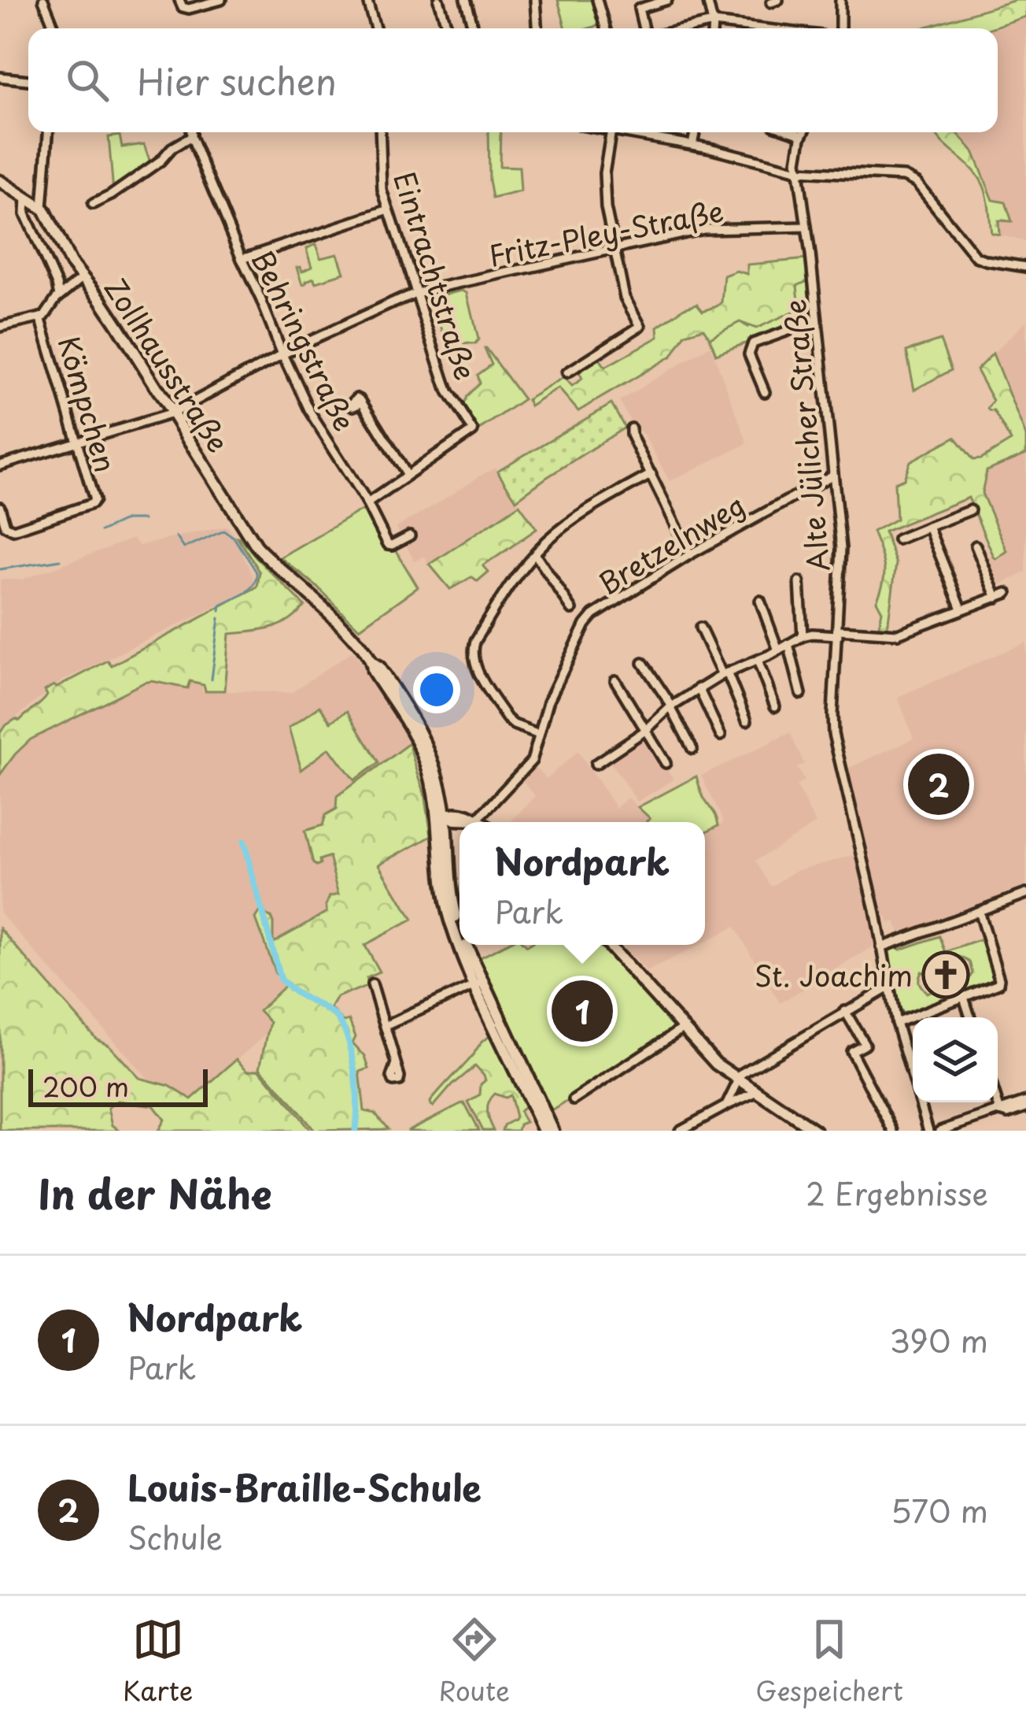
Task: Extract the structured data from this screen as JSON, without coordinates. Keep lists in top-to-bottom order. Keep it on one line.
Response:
{"streets":{"street":["Fritz-Pley-Straße","Eintrachtstraße","Behringstraße","Zollhausstraße","Kömpchen","Alte Jülicher Straße","Bretzelnweg"]},"crossings":[["Fritz-Pley-Straße","Eintrachtstraße"],["Fritz-Pley-Straße","Behringstraße"],["Fritz-Pley-Straße","Zollhausstraße"],["Fritz-Pley-Straße","Kömpchen"],["Fritz-Pley-Straße","Alte Jülicher Straße"],["Zollhausstraße","Kömpchen"],["Alte Jülicher Straße","Bretzelnweg"]],"places":{"church":["St. Joachim"]},"scale_bar":"200 m","page":{"search":"Hier suchen","pins":["2","1"],"popup":["Nordpark","Park"],"scale":"200 m","heading":["In der Nähe","2 Ergebnisse"],"list":[{"mark":"1","name":"Nordpark","note":"Park","value":"390 m"},{"mark":"2","name":"Louis-Braille-Schule","note":"Schule","value":"570 m"}],"nav":["Karte","Route","Gespeichert"]}}
